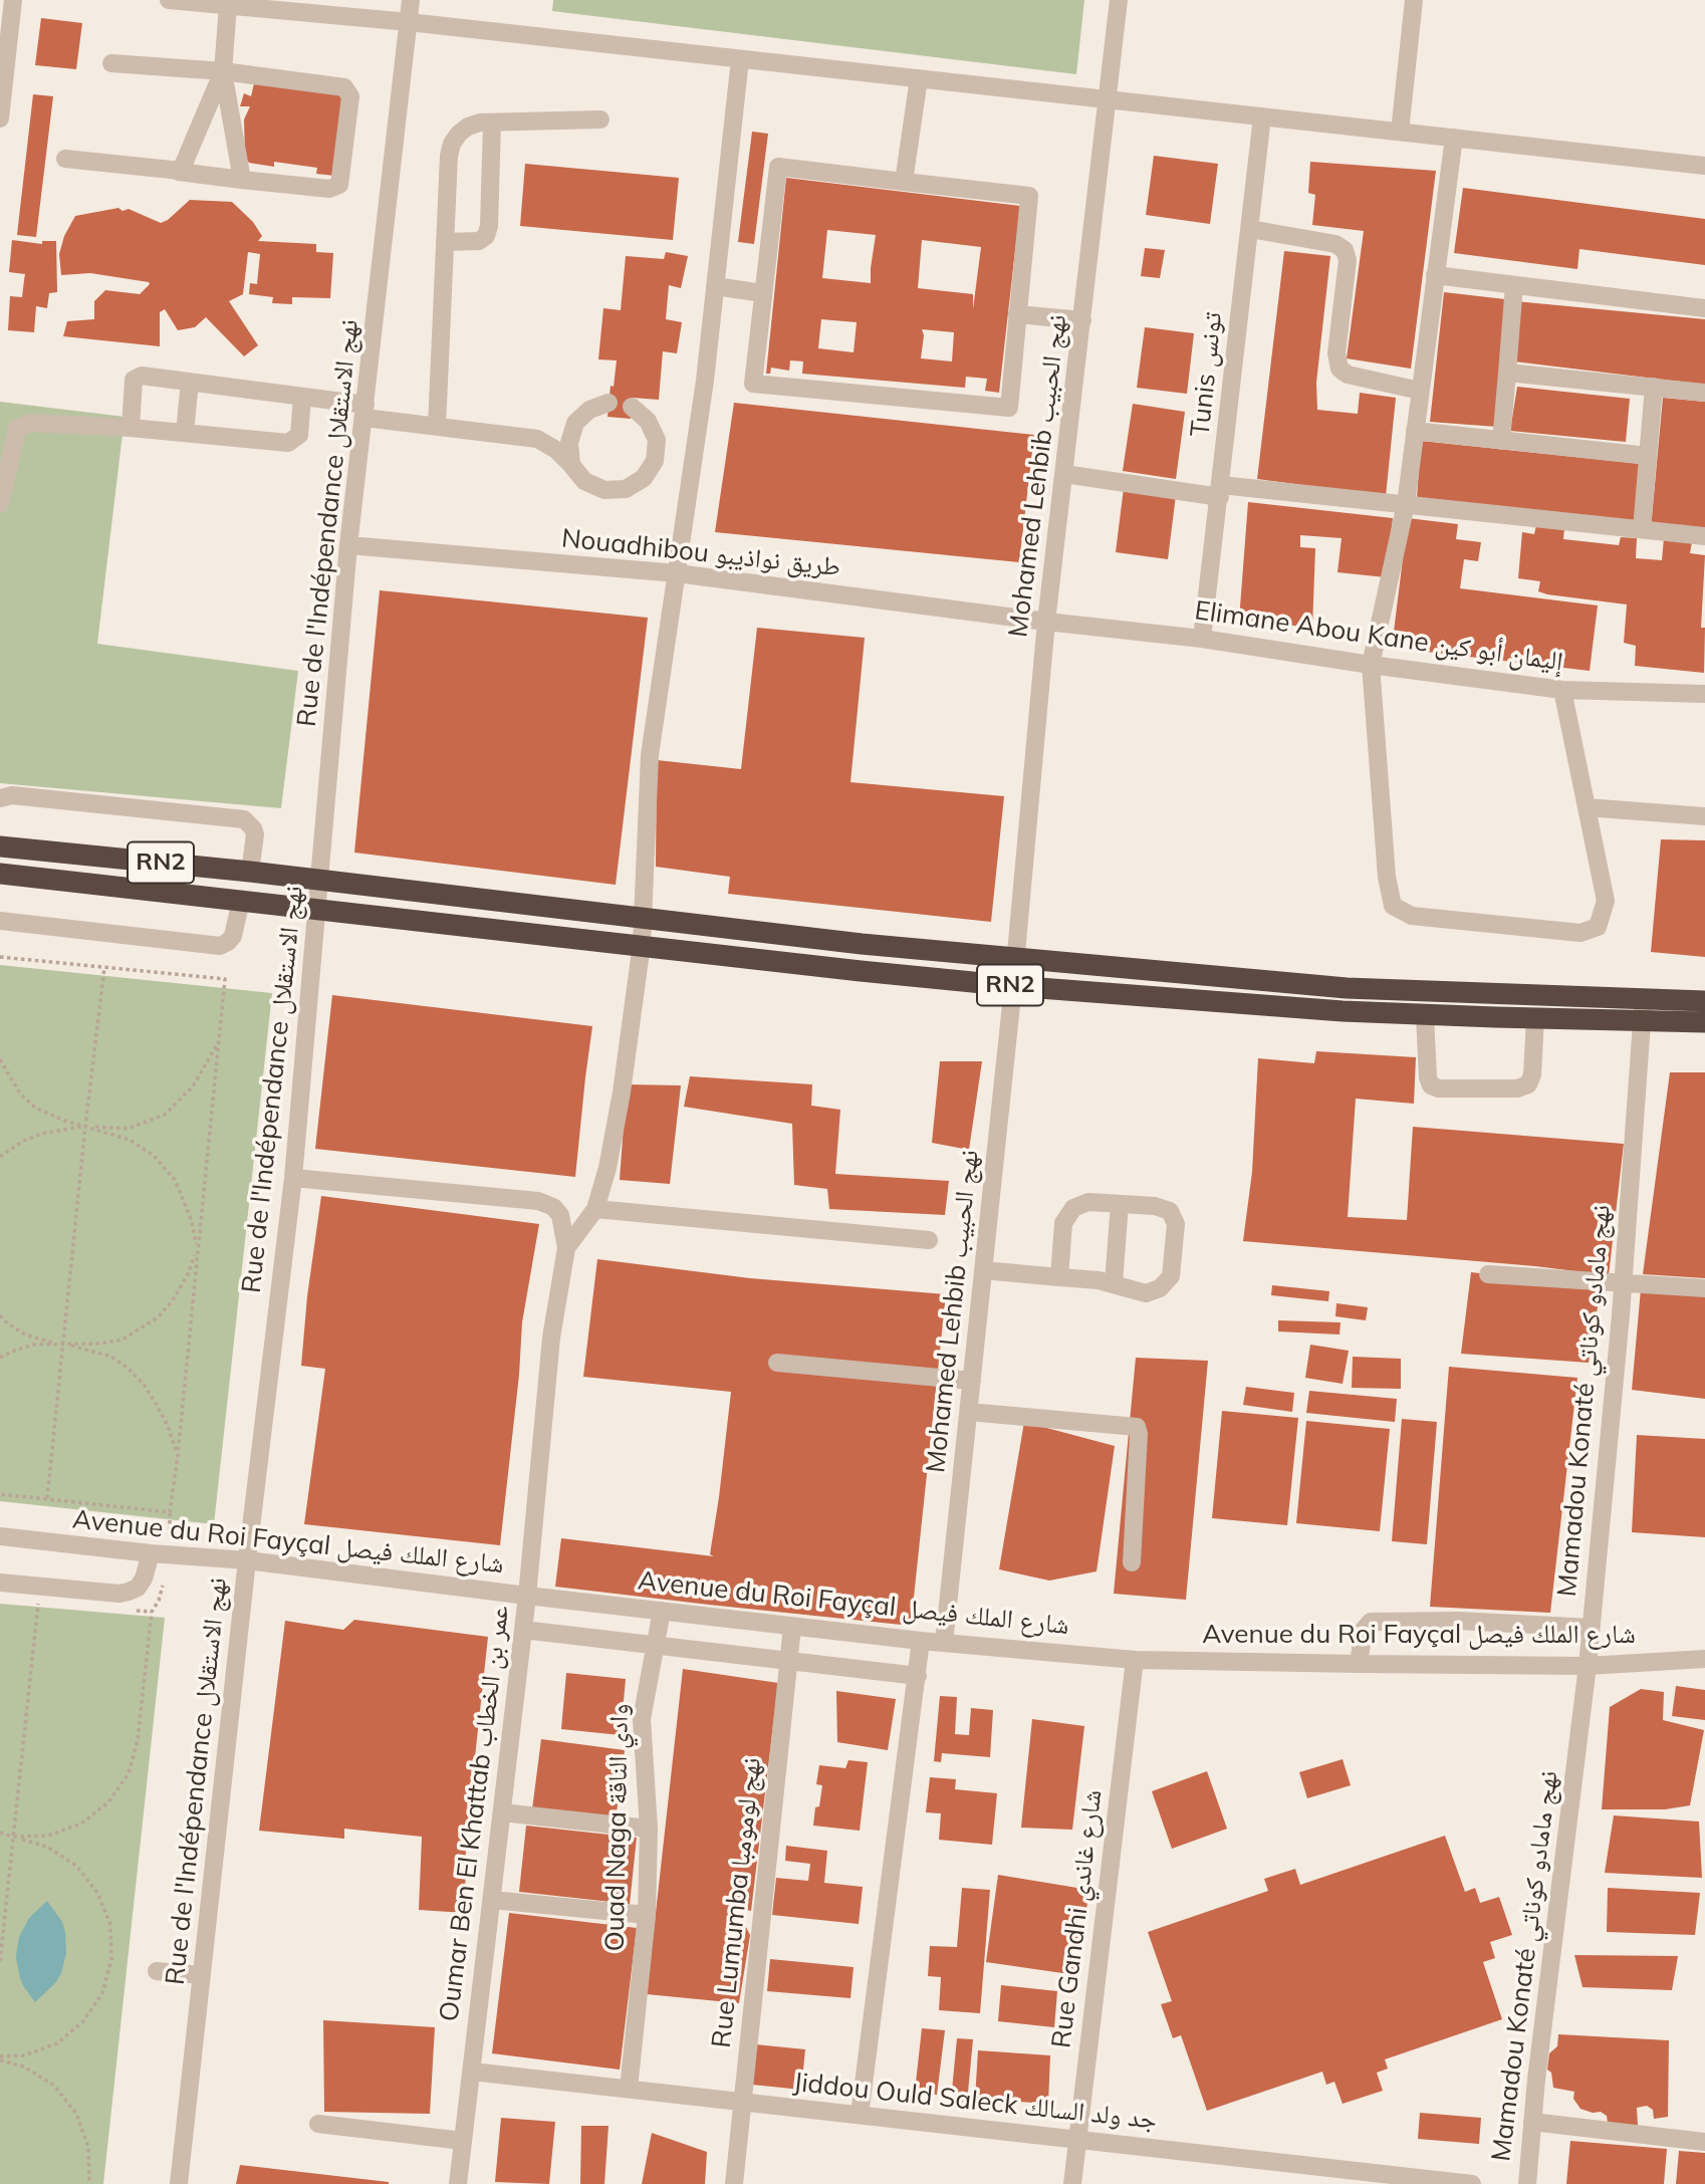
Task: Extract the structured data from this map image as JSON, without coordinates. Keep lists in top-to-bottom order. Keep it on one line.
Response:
{"streets":{"highway":["RN2"],"street":["Tunis تونس","Mohamed Lehbib نهج الحبيب","Rue de l'Indépendance نهج الاستقلال","Nouadhibou طريق نواذيبو","Elimane Abou Kane إليمان أبو كين","Mamadou Konaté نهج مامادو كوناتي","Avenue du Roi Fayçal شارع الملك فيصل","Oumar Ben El Khattab عمر بن الخطاب","Ouad Naga وادي الناقة","Rue Lumumba نهج لومومبا","Rue Gandhi شارع غاندي","Jiddou Ould Saleck جد ولد السالك"]},"crossings":[["Tunis تونس","Elimane Abou Kane إليمان أبو كين"],["Mohamed Lehbib نهج الحبيب","Nouadhibou طريق نواذيبو"],["Mohamed Lehbib نهج الحبيب","Elimane Abou Kane إليمان أبو كين"],["Mohamed Lehbib نهج الحبيب","RN2"],["Mohamed Lehbib نهج الحبيب","Avenue du Roi Fayçal شارع الملك فيصل"],["Rue de l'Indépendance نهج الاستقلال","Nouadhibou طريق نواذيبو"],["Rue de l'Indépendance نهج الاستقلال","RN2"],["Rue de l'Indépendance نهج الاستقلال","Avenue du Roi Fayçal شارع الملك فيصل"],["Nouadhibou طريق نواذيبو","Elimane Abou Kane إليمان أبو كين"],["Nouadhibou طريق نواذيبو","Oumar Ben El Khattab عمر بن الخطاب"],["RN2","Mamadou Konaté نهج مامادو كوناتي"],["RN2","Oumar Ben El Khattab عمر بن الخطاب"],["Mamadou Konaté نهج مامادو كوناتي","Avenue du Roi Fayçal شارع الملك فيصل"],["Avenue du Roi Fayçal شارع الملك فيصل","Oumar Ben El Khattab عمر بن الخطاب"],["Avenue du Roi Fayçal شارع الملك فيصل","Ouad Naga وادي الناقة"],["Avenue du Roi Fayçal شارع الملك فيصل","Rue Lumumba نهج لومومبا"],["Avenue du Roi Fayçal شارع الملك فيصل","Rue Gandhi شارع غاندي"],["Oumar Ben El Khattab عمر بن الخطاب","Jiddou Ould Saleck جد ولد السالك"],["Ouad Naga وادي الناقة","Jiddou Ould Saleck جد ولد السالك"],["Rue Lumumba نهج لومومبا","Jiddou Ould Saleck جد ولد السالك"],["Rue Gandhi شارع غاندي","Jiddou Ould Saleck جد ولد السالك"]]}
